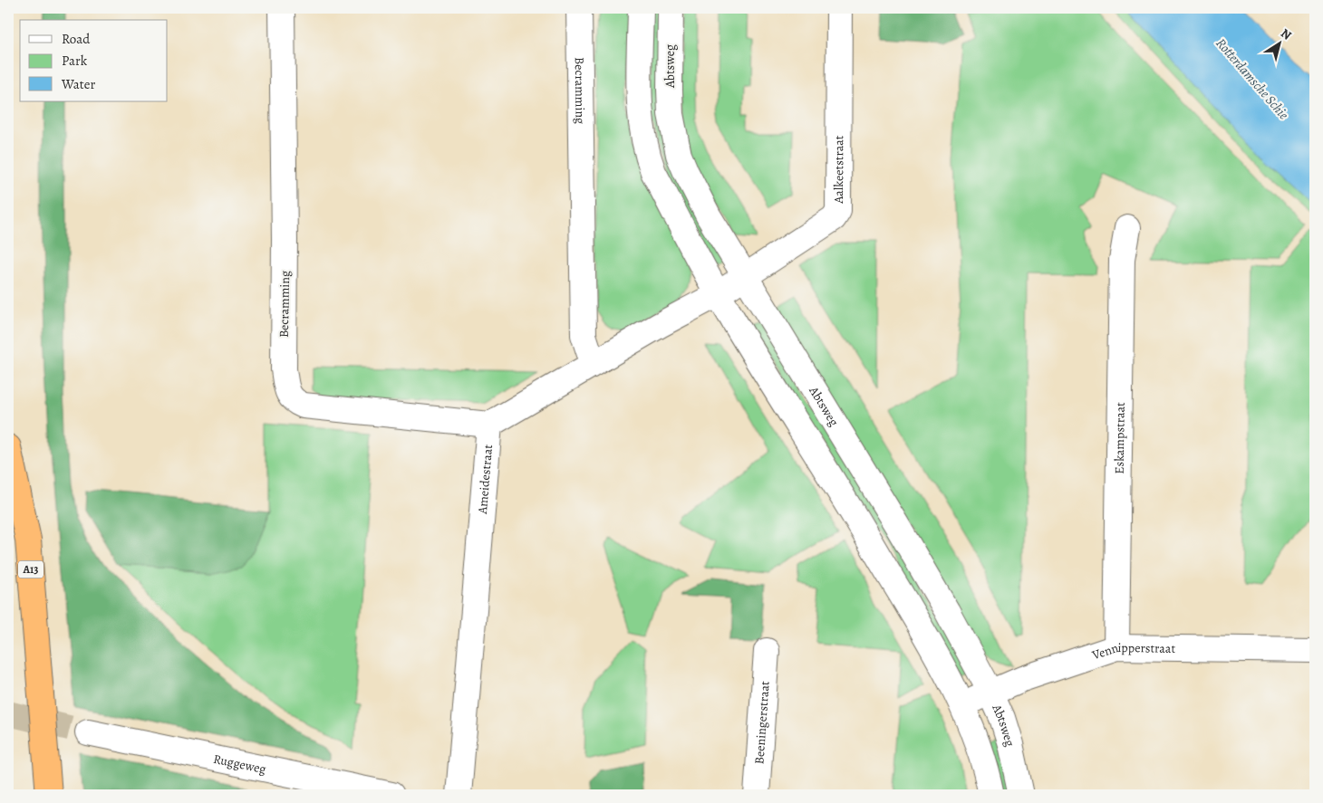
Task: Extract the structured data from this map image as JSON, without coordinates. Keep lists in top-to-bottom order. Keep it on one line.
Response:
{"streets":{"highway":["A13"],"street":["Abtsweg","Becramming","Aalkeetstraat","Eskampstraat","Ameidestraat","Vennipperstraat","Beeningerstraat","Ruggeweg"]},"crossings":[["Abtsweg","Aalkeetstraat"],["Abtsweg","Vennipperstraat"],["Becramming","Ameidestraat"],["Eskampstraat","Vennipperstraat"]],"water":["Rotterdamsche Schie"],"legend":["Road","Park","Water"],"north":"top right"}
